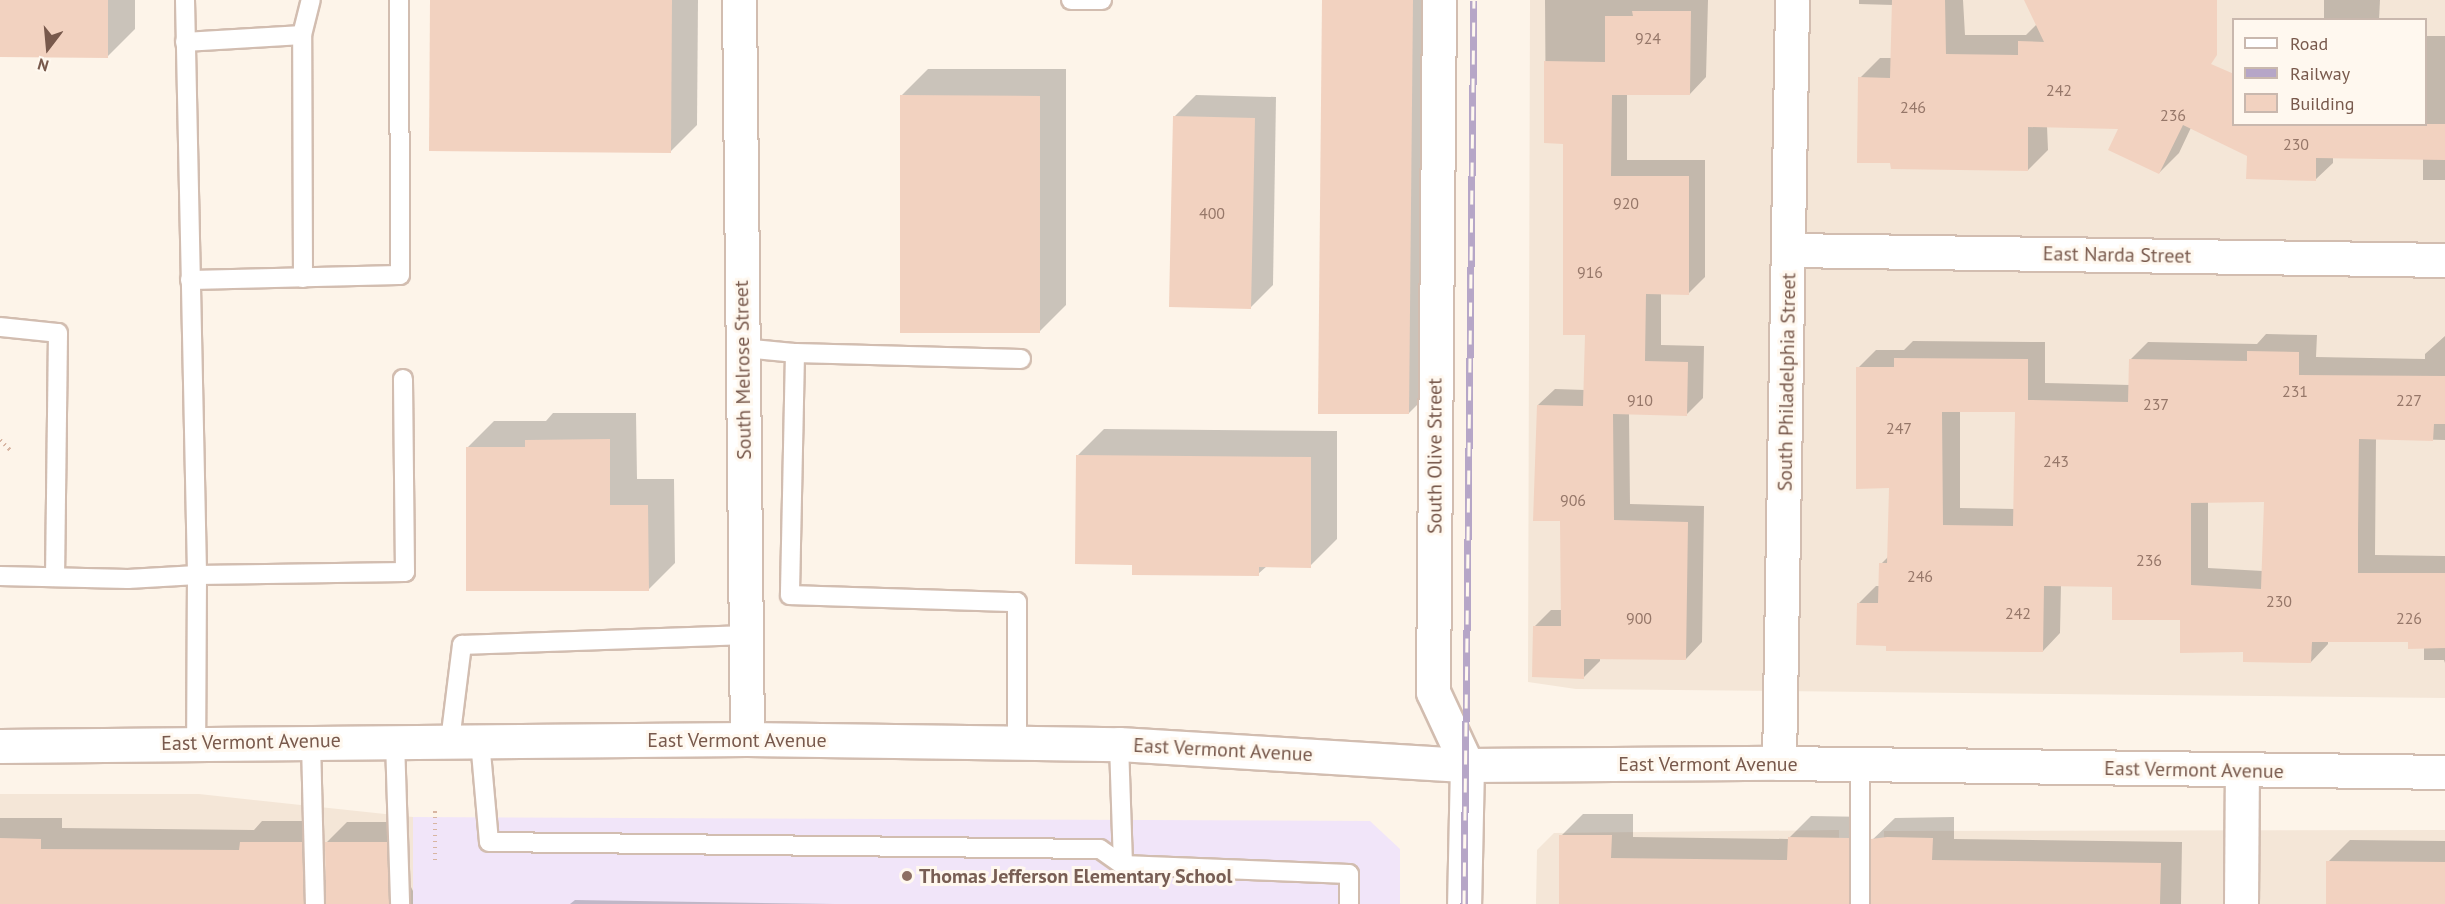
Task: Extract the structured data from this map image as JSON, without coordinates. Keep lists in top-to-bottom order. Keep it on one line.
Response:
{"streets":{"street":["East Narda Street","South Melrose Street","South Philadelphia Street","South Olive Street","East Vermont Avenue"]},"crossings":[["East Narda Street","South Philadelphia Street"],["South Melrose Street","East Vermont Avenue"],["South Philadelphia Street","East Vermont Avenue"],["South Olive Street","East Vermont Avenue"]],"places":["Thomas Jefferson Elementary School"],"house_numbers":["924","242","246","236","230","920","400","916","231","910","227","237","247","243","906","236","246","230","242","900","226"],"legend":["Road","Railway","Building"],"north":"bottom"}
